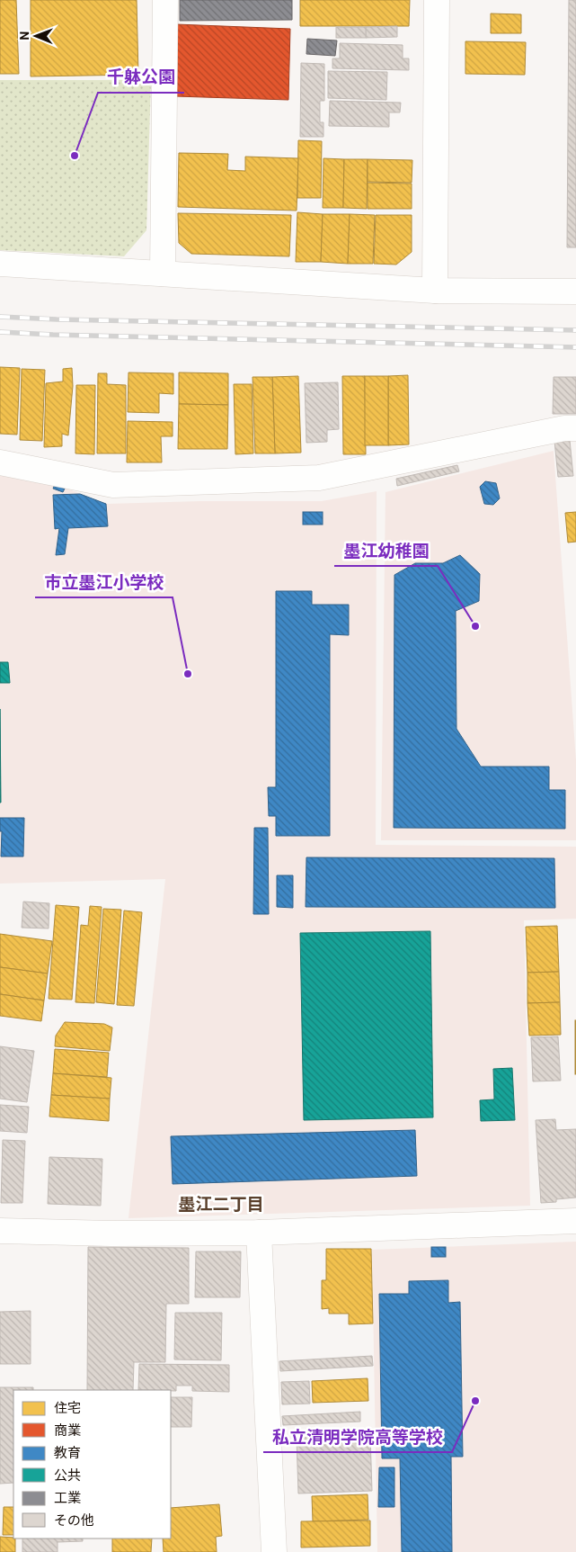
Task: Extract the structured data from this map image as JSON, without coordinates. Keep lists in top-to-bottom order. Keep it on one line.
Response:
{"districts":["墨江二丁目"],"places":["千躰公園","墨江幼稚園","市立墨江小学校","私立清明学院高等学校"],"legend":["住宅","商業","教育","公共","工業","その他"],"north":"left"}
